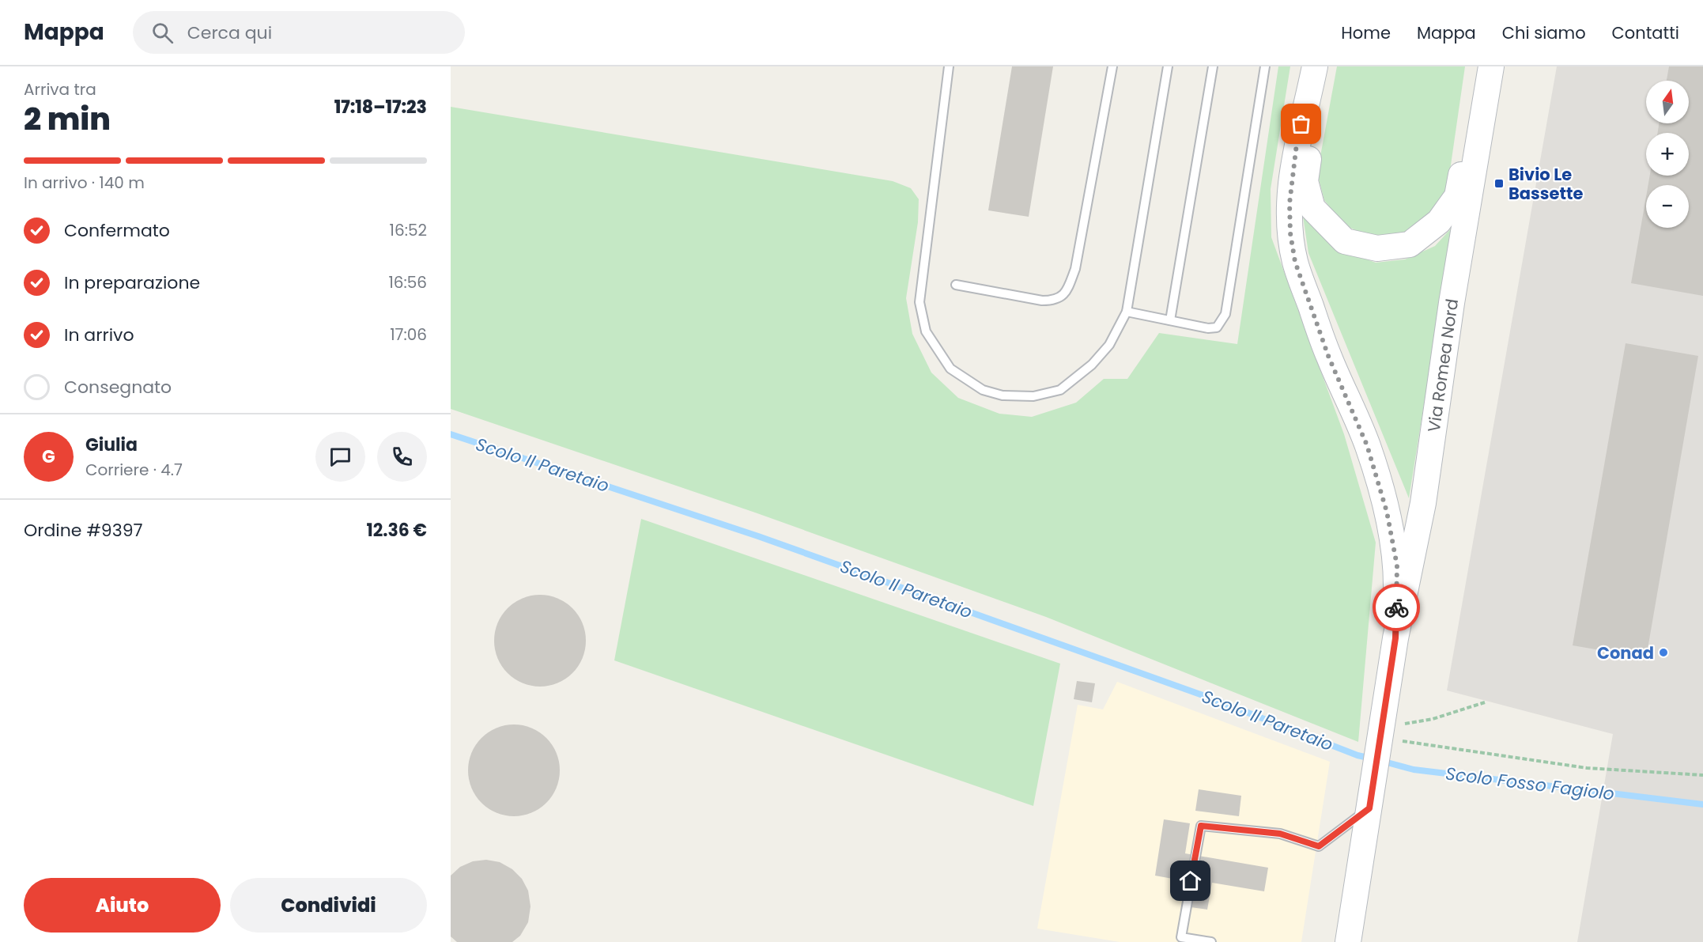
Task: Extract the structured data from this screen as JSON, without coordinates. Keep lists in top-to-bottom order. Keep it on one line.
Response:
{"streets":{"main road":["Via Romea Nord"]},"water":["Scolo Il Paretaio","Scolo Fosso Fagiolo"],"places":{"transit":["Bivio Le Bassette"],"other":["Conad"]},"north":"top","page":{"header":"Mappa","search":"Cerca qui","nav":["Home","Mappa","Chi siamo","Contatti"],"heading":["2 min","Arriva tra","17:18–17:23"],"panel":["Giulia","Corriere · 4.7","Ordine #9397","12.36 €"],"map_buttons":["+","−"],"bar":"In arrivo · 140 m","list":[["Confermato","16:52"],["In preparazione","16:56"],["In arrivo","17:06"],"Consegnato"],"round":"G","buttons":["Aiuto","Condividi"]}}
